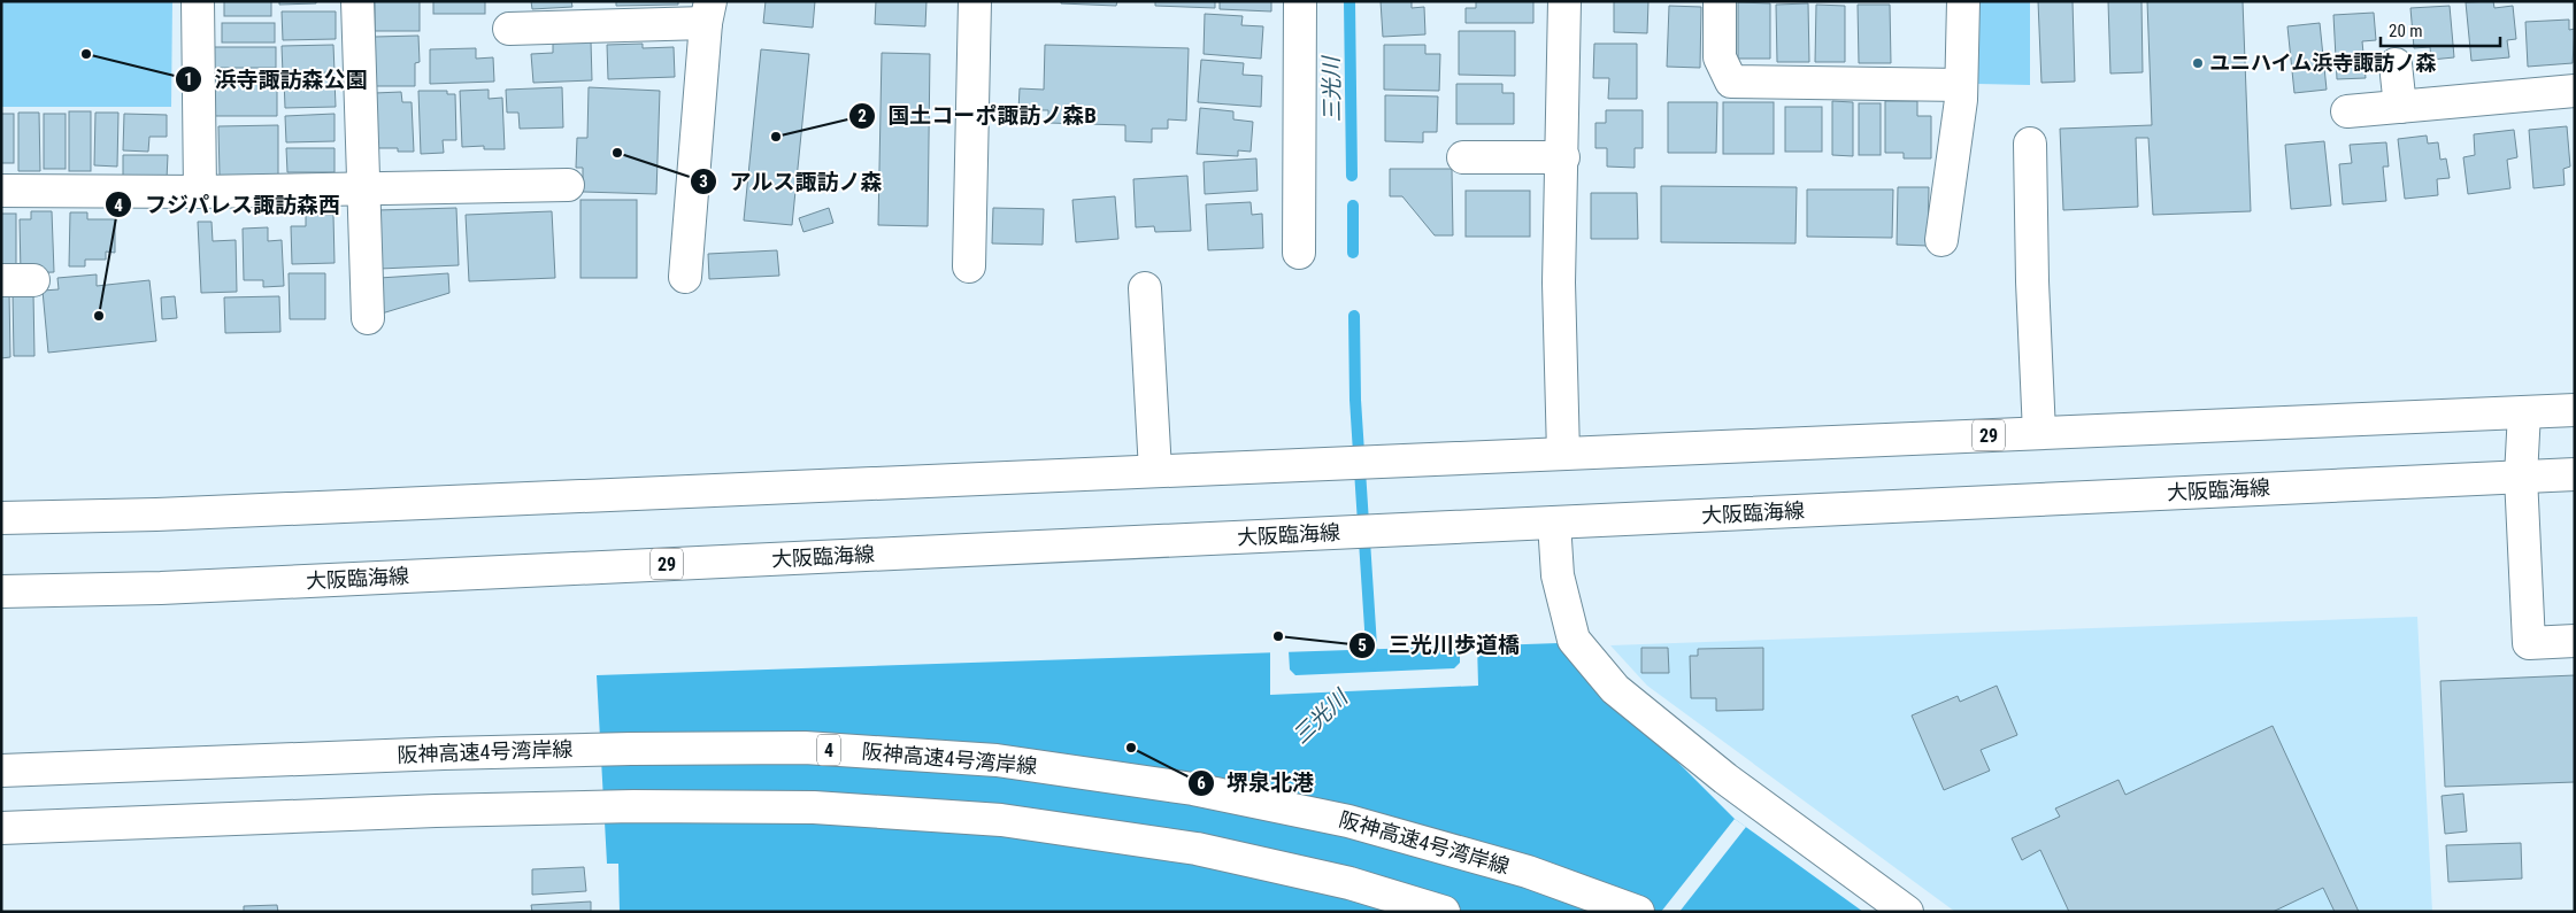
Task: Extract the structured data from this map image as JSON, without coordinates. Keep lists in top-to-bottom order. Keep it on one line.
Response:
{"streets":{"main road":["29","大阪臨海線","4","阪神高速4号湾岸線"]},"water":["三光川"],"places":["浜寺諏訪森公園","ユニハイム浜寺諏訪ノ森","国土コーポ諏訪ノ森B","アルス諏訪ノ森","フジパレス諏訪森西","三光川歩道橋","堺泉北港"],"scale_bar":"20 m"}
